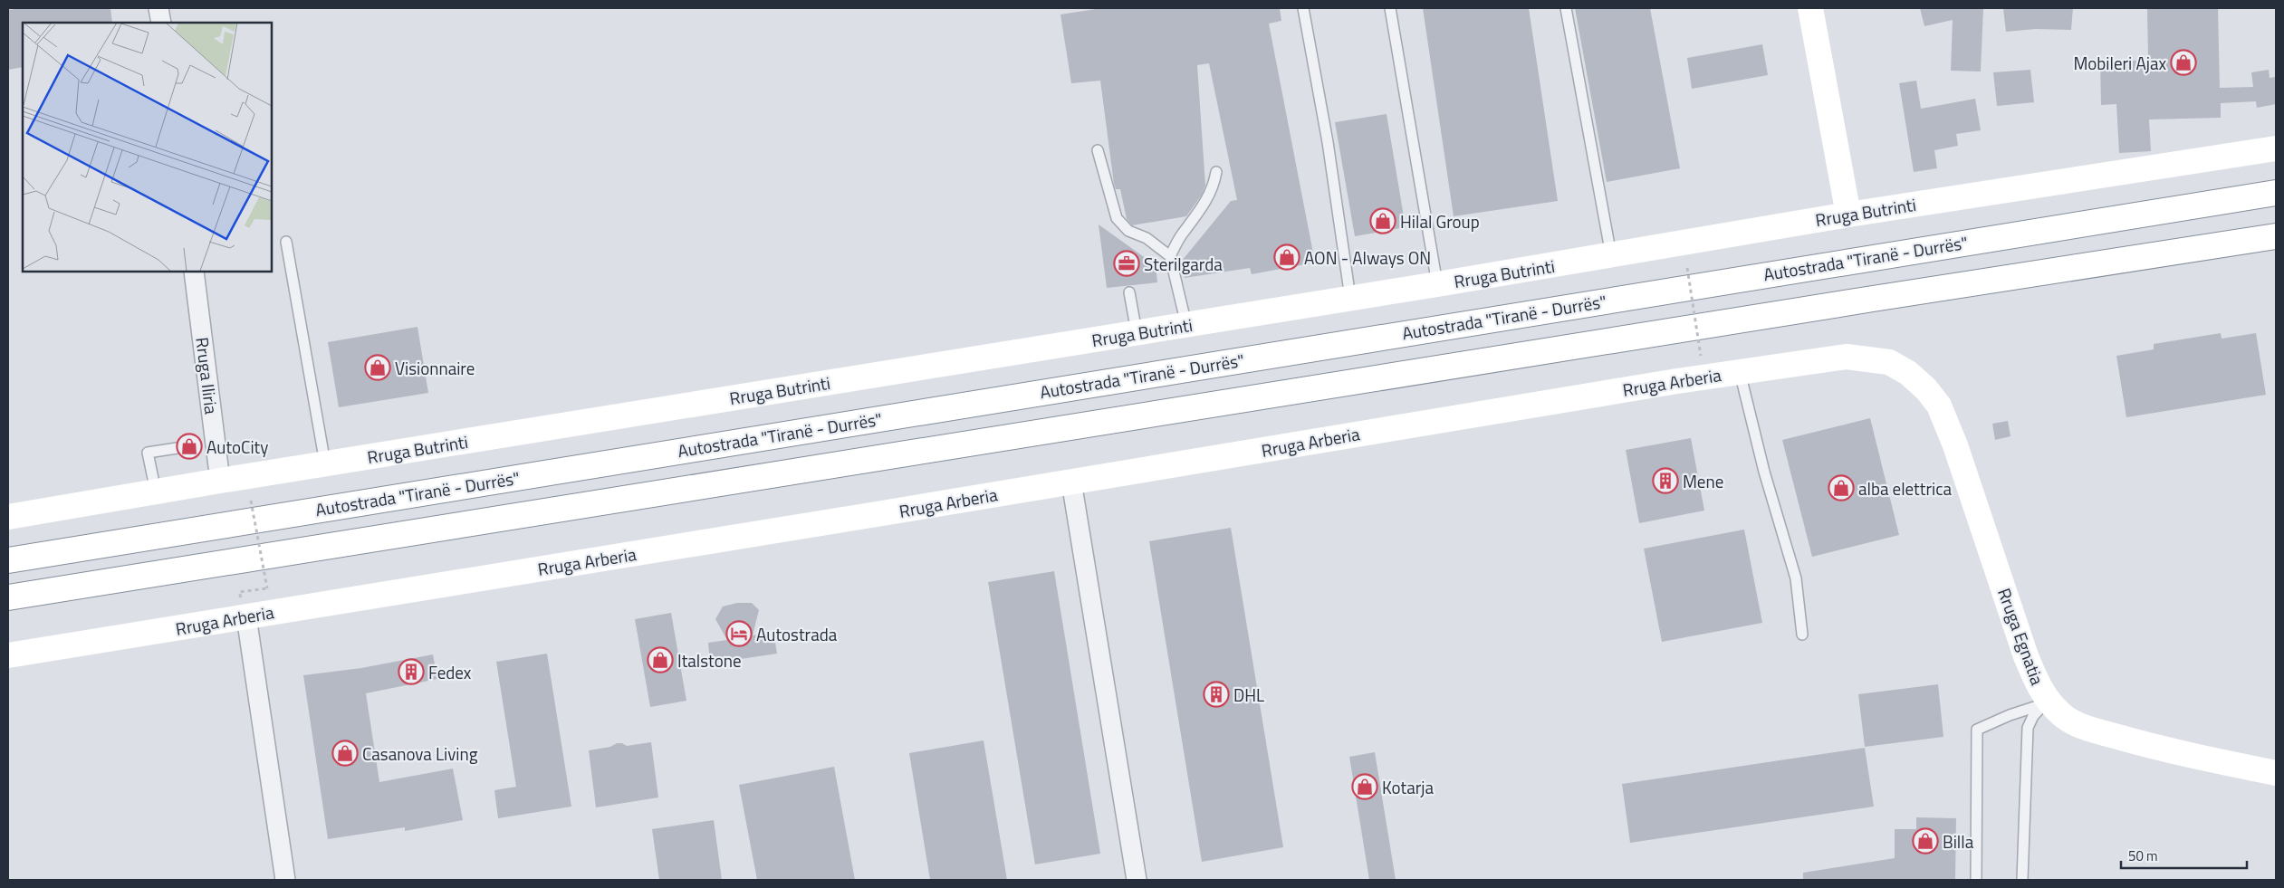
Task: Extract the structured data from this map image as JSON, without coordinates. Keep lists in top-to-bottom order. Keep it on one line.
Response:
{"streets":{"main road":["Rruga Butrinti","Autostrada \"Tiranë - Durrës\"","Rruga Arberia","Rruga Egnatia"],"street":["Rruga Iliria"]},"crossings":[["Rruga Butrinti","Rruga Iliria"],["Rruga Arberia","Rruga Egnatia"]],"places":{"shop":["Mobileri Ajax","Hilal Group","AON - Always ON","Visionnaire","AutoCity","alba elettrica","Italstone","Casanova Living","Kotarja","Billa"],"office":["Sterilgarda"],"building":["Mene","Fedex","DHL"],"hotel":["Autostrada"]},"scale_bar":"50 m"}
